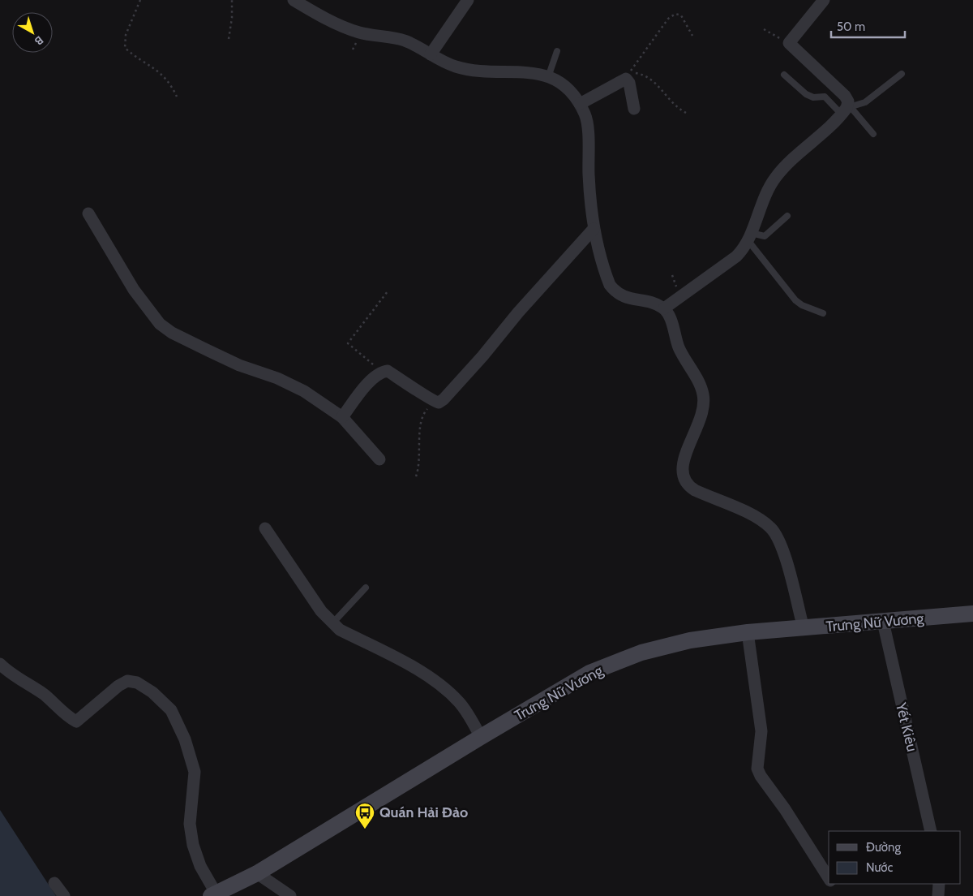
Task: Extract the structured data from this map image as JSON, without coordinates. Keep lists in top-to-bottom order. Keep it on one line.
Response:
{"streets":{"main road":["Trưng Nữ Vương"],"street":["Yết Kiêu"]},"crossings":[["Trưng Nữ Vương","Yết Kiêu"]],"places":{"bus stop":["Quán Hải Đảo"]},"legend":["Đường","Nước"],"scale_bar":"50 m","north":"bottom right"}
